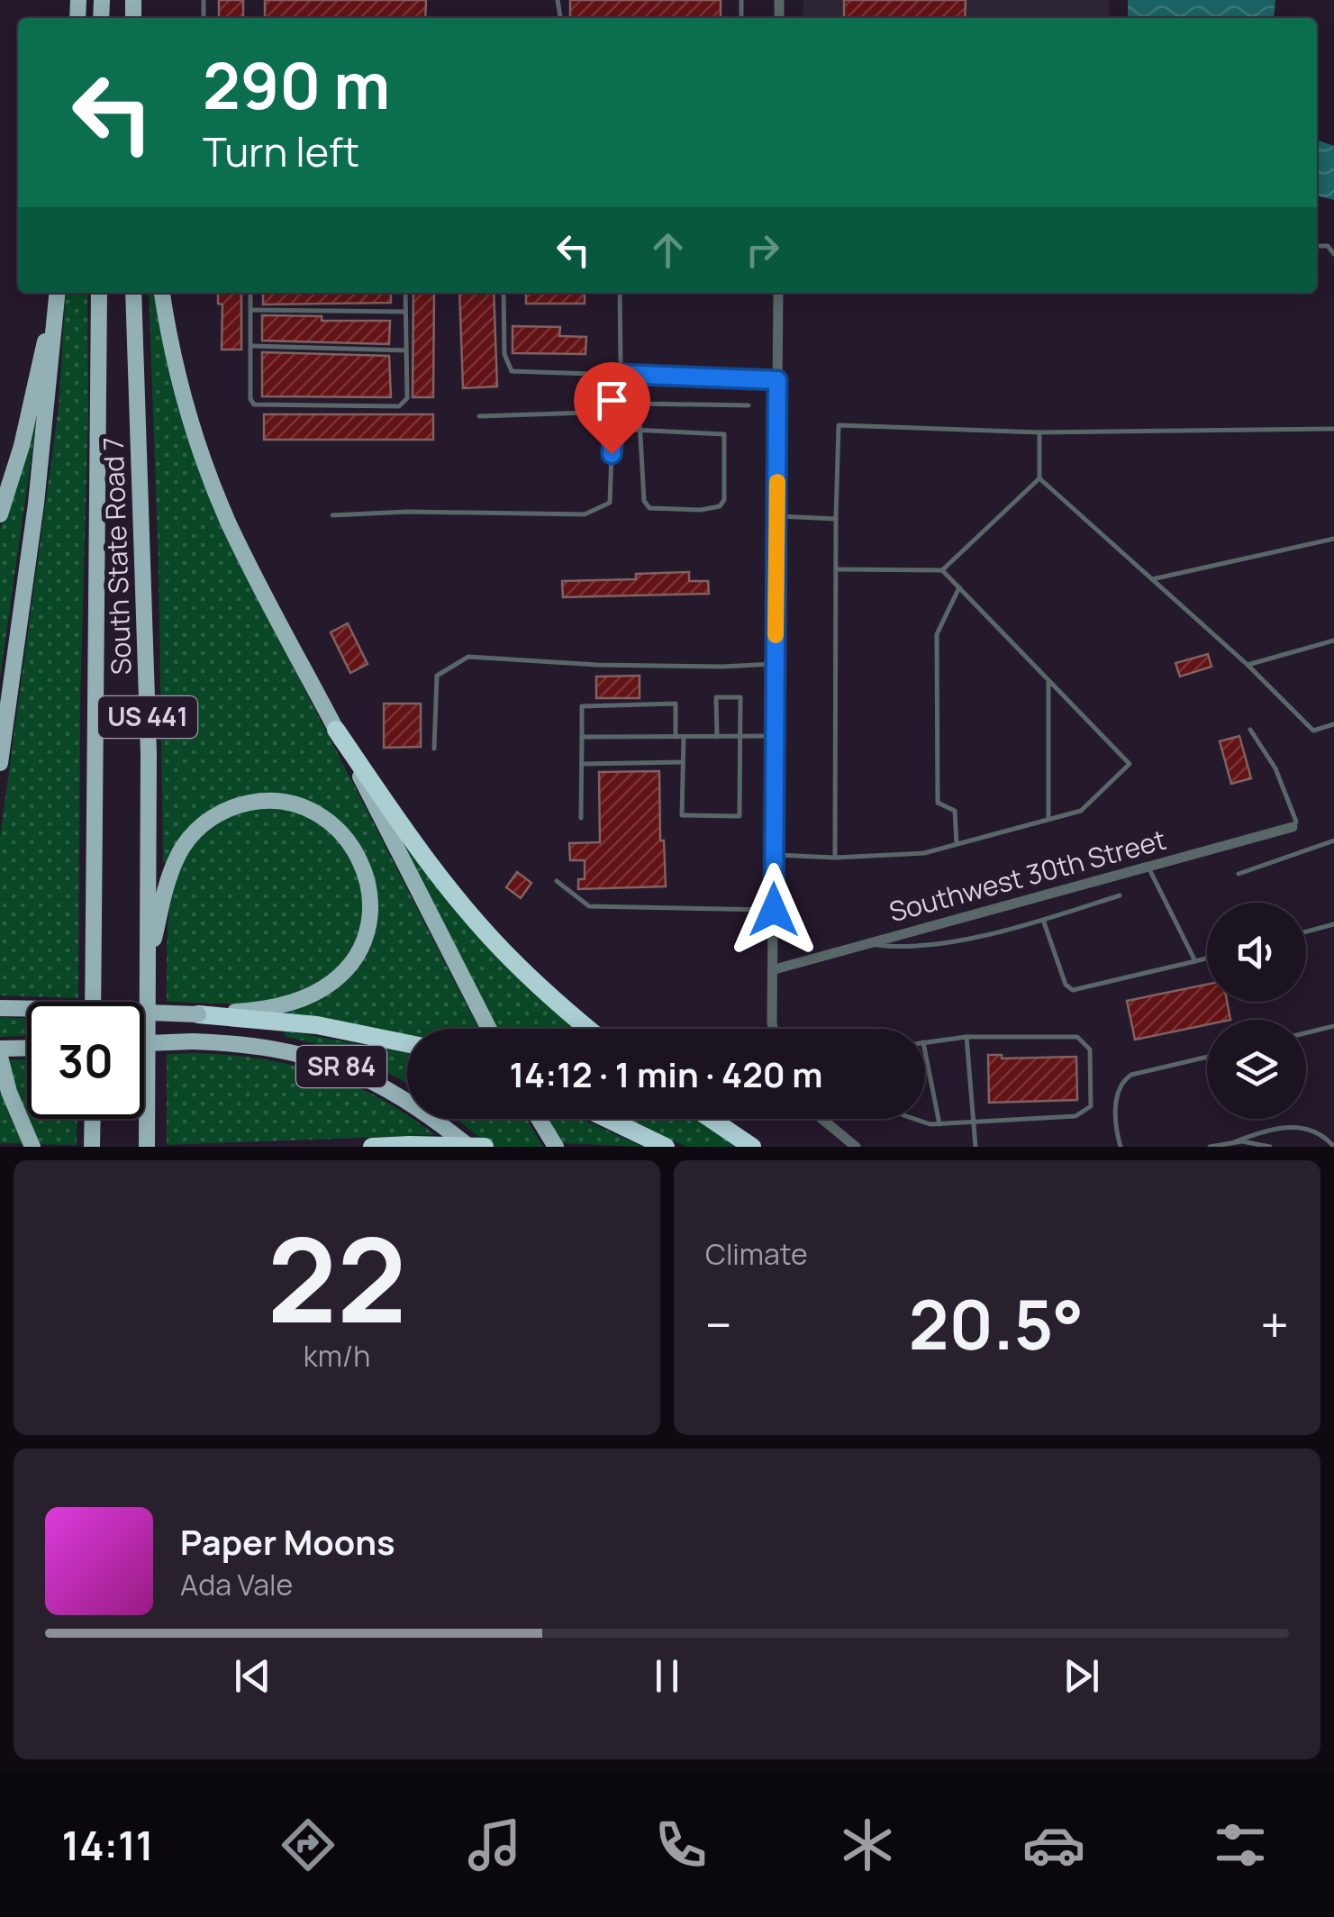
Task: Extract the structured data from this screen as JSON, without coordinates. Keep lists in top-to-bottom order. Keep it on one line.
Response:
{"streets":{"main road":["South State Road 7","US 441","SR 84"],"street":["Southwest 30th Street"]},"page":{"turn":["290 m","Turn left"],"limit":"30","trip":"14:12 · 1 min · 420 m","tile":[["22","km/h"],"Climate"],"heat":["−","20.5°","+"],"song":["Paper Moons","Ada Vale"],"tabs":"14:11"}}
